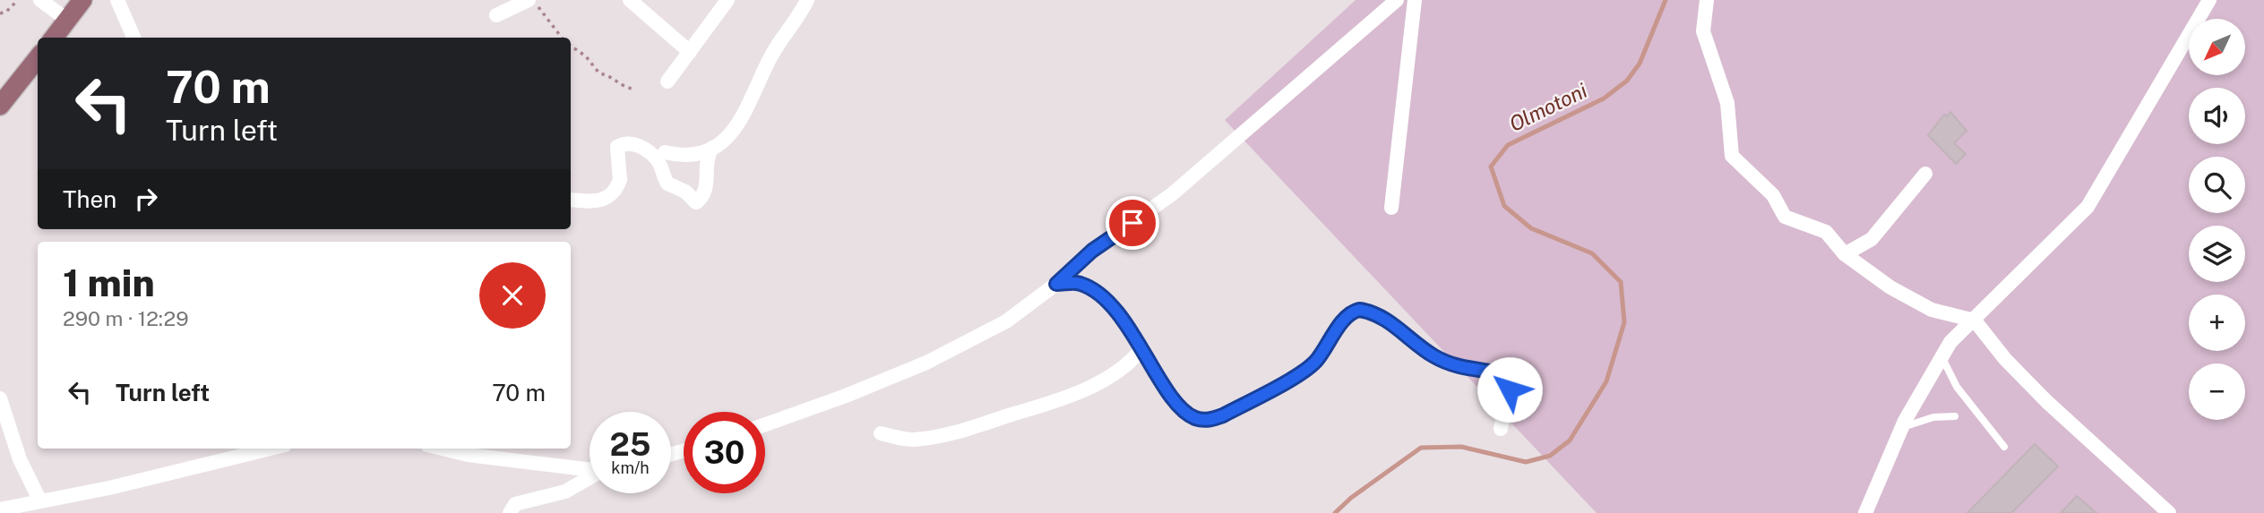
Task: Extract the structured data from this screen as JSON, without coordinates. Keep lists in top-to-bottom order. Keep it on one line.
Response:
{"water":["Olmotoni"],"north":"bottom left","page":{"map_buttons":["+","−"],"turn":["70 m","Turn left"],"then":"Then","heading":["1 min","290 m · 12:29"],"list":[{"name":"Turn left","value":"70 m"}],"speed":"25 km/h","limit":"30"}}
